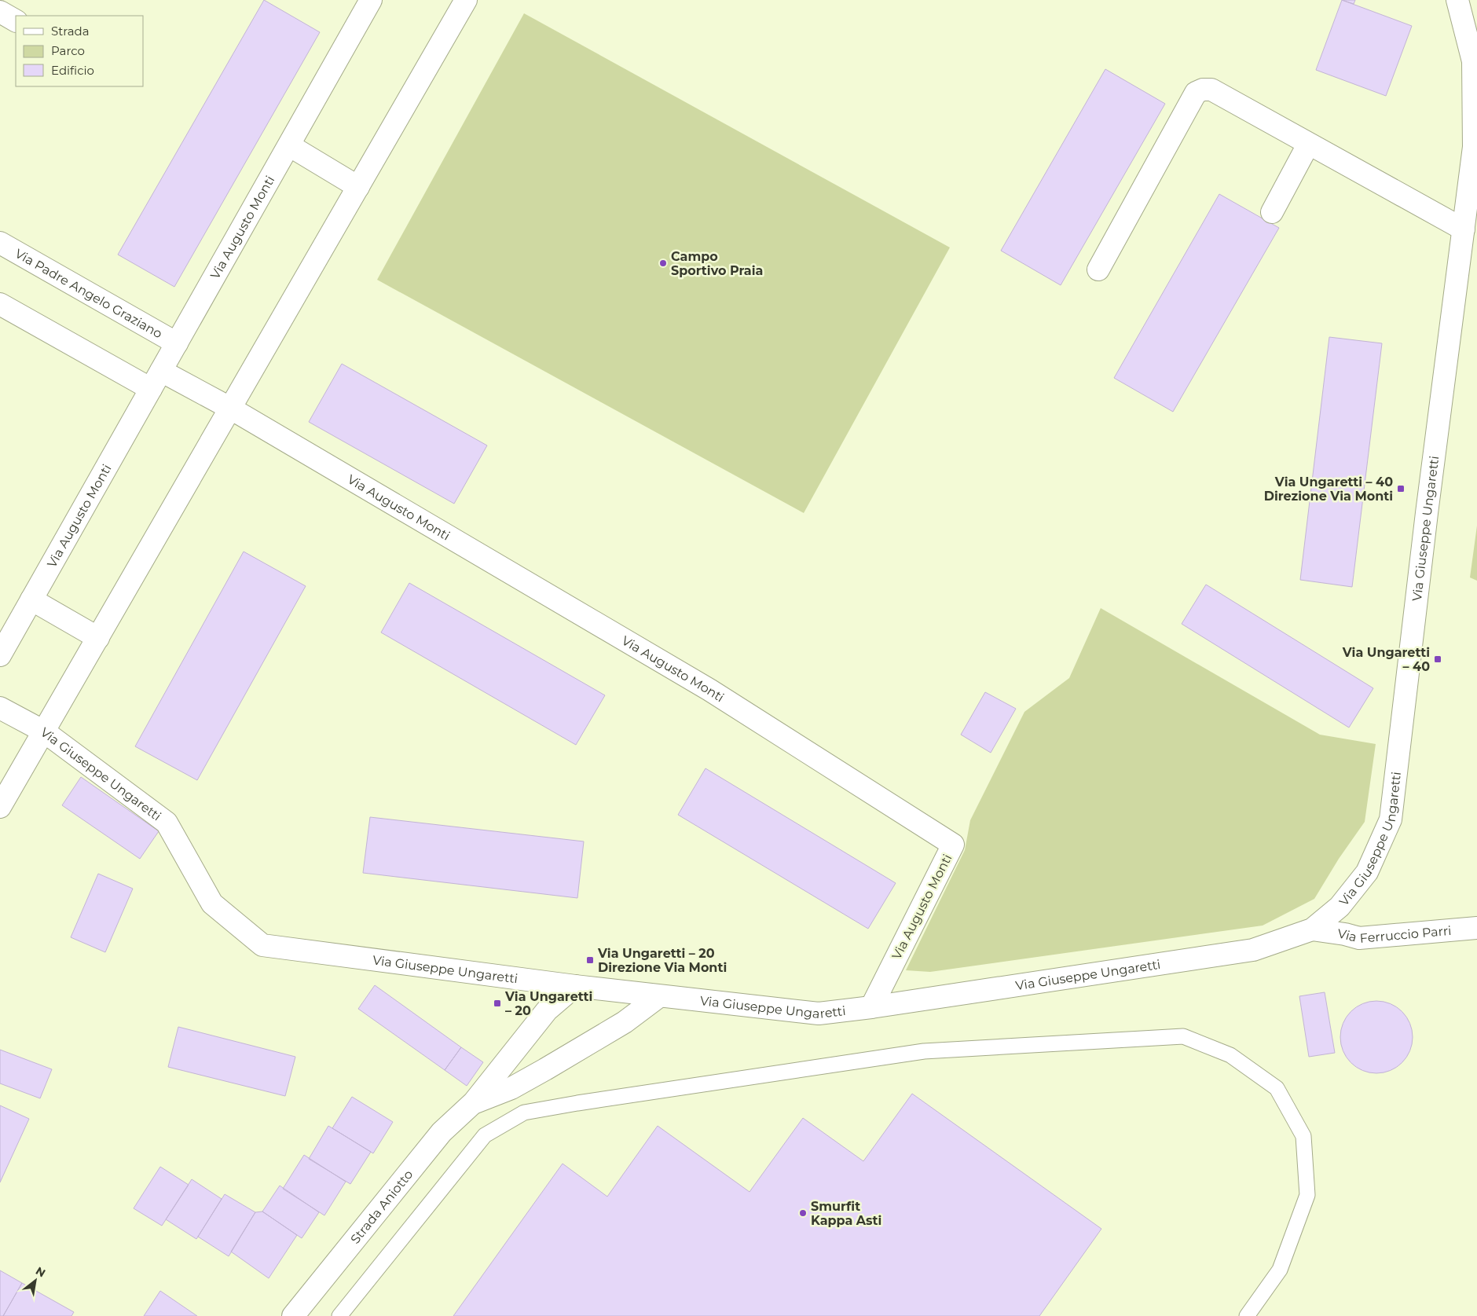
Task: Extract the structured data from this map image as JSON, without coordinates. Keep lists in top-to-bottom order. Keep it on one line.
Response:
{"streets":{"street":["Via Augusto Monti","Via Padre Angelo Graziano","Via Giuseppe Ungaretti","Via Ferruccio Parri","Strada Aniotto"]},"crossings":[["Via Augusto Monti","Via Padre Angelo Graziano"],["Via Augusto Monti","Via Giuseppe Ungaretti"],["Via Giuseppe Ungaretti","Via Ferruccio Parri"],["Via Giuseppe Ungaretti","Strada Aniotto"]],"places":{"other":["Campo Sportivo Praia","Smurfit Kappa Asti"],"transit":["Via Ungaretti – 40 Direzione Via Monti","Via Ungaretti – 40","Via Ungaretti – 20 Direzione Via Monti","Via Ungaretti – 20"]},"legend":["Strada","Parco","Edificio"],"north":"top right"}
